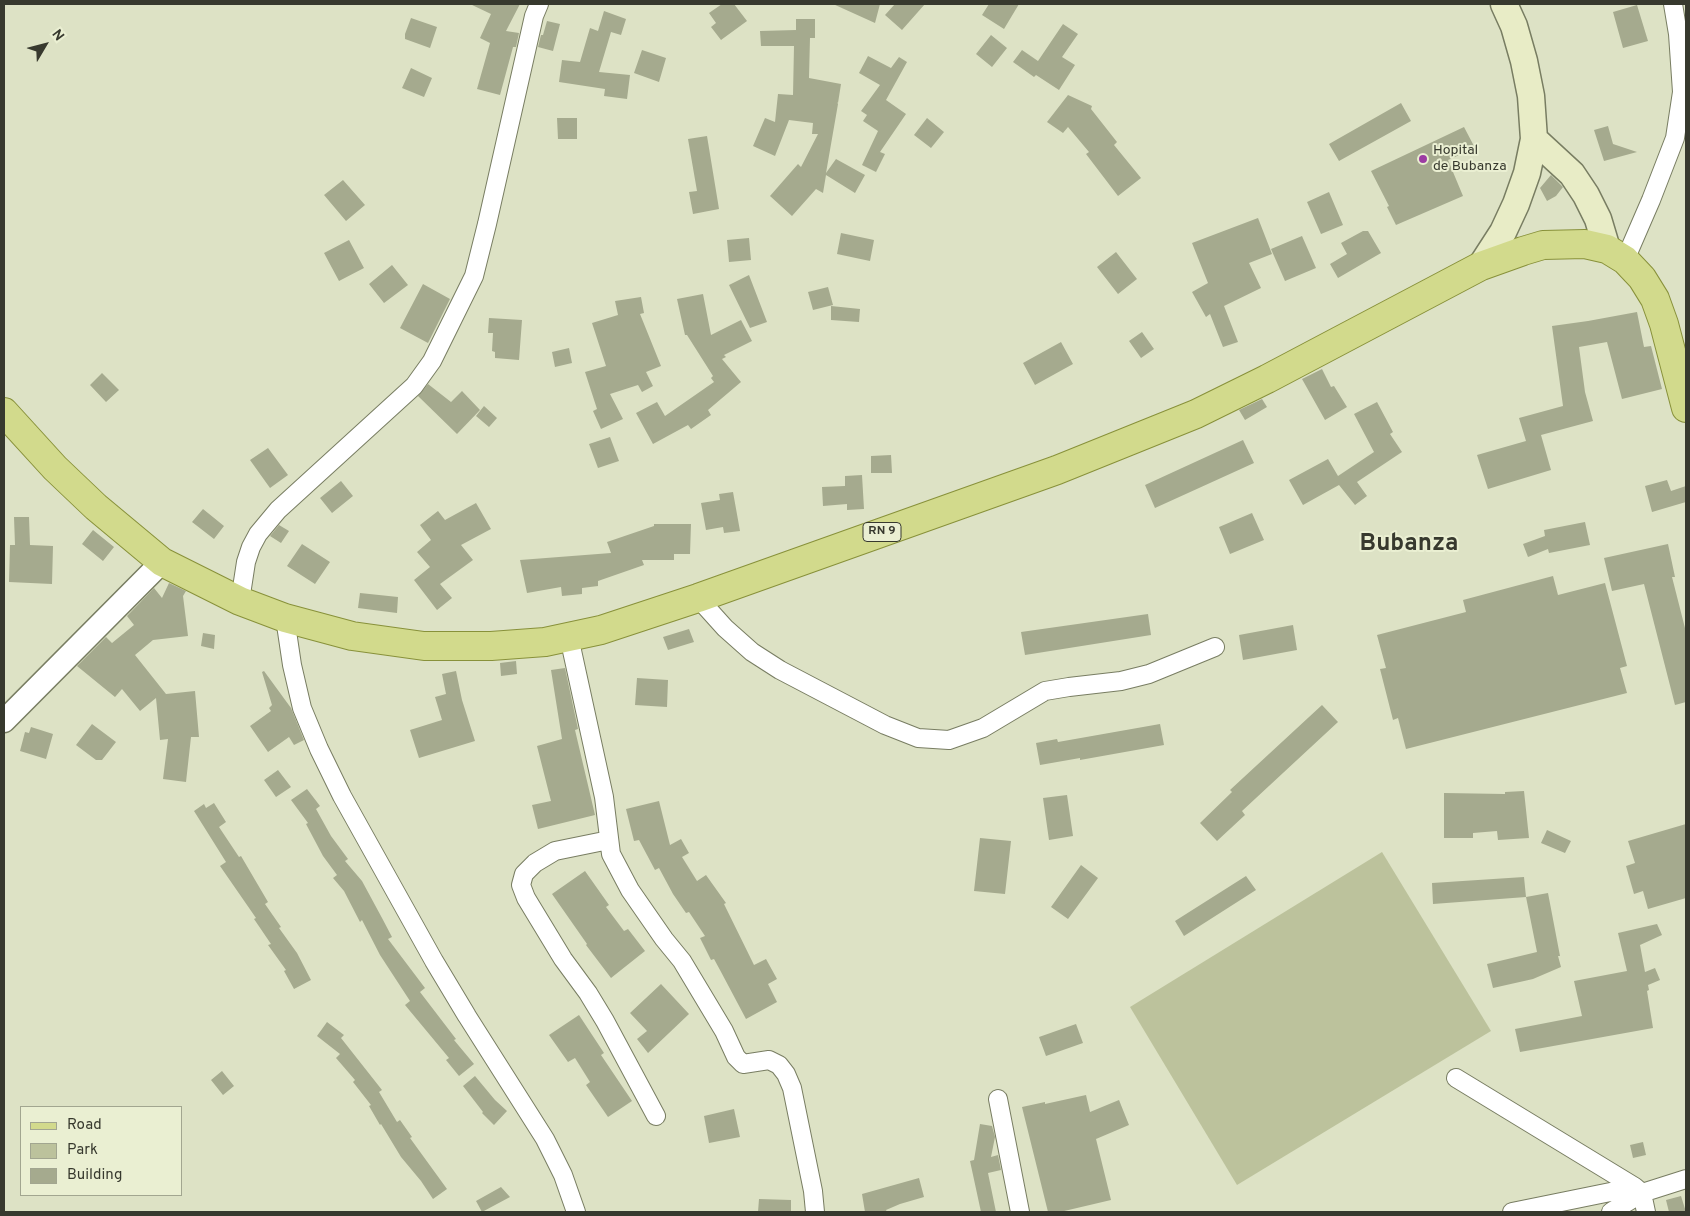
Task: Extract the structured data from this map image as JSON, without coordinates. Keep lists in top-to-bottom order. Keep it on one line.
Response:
{"streets":{"main road":["RN 9"]},"districts":["Bubanza"],"places":["Hopital de Bubanza"],"legend":["Road","Park","Building"],"north":"top right"}
